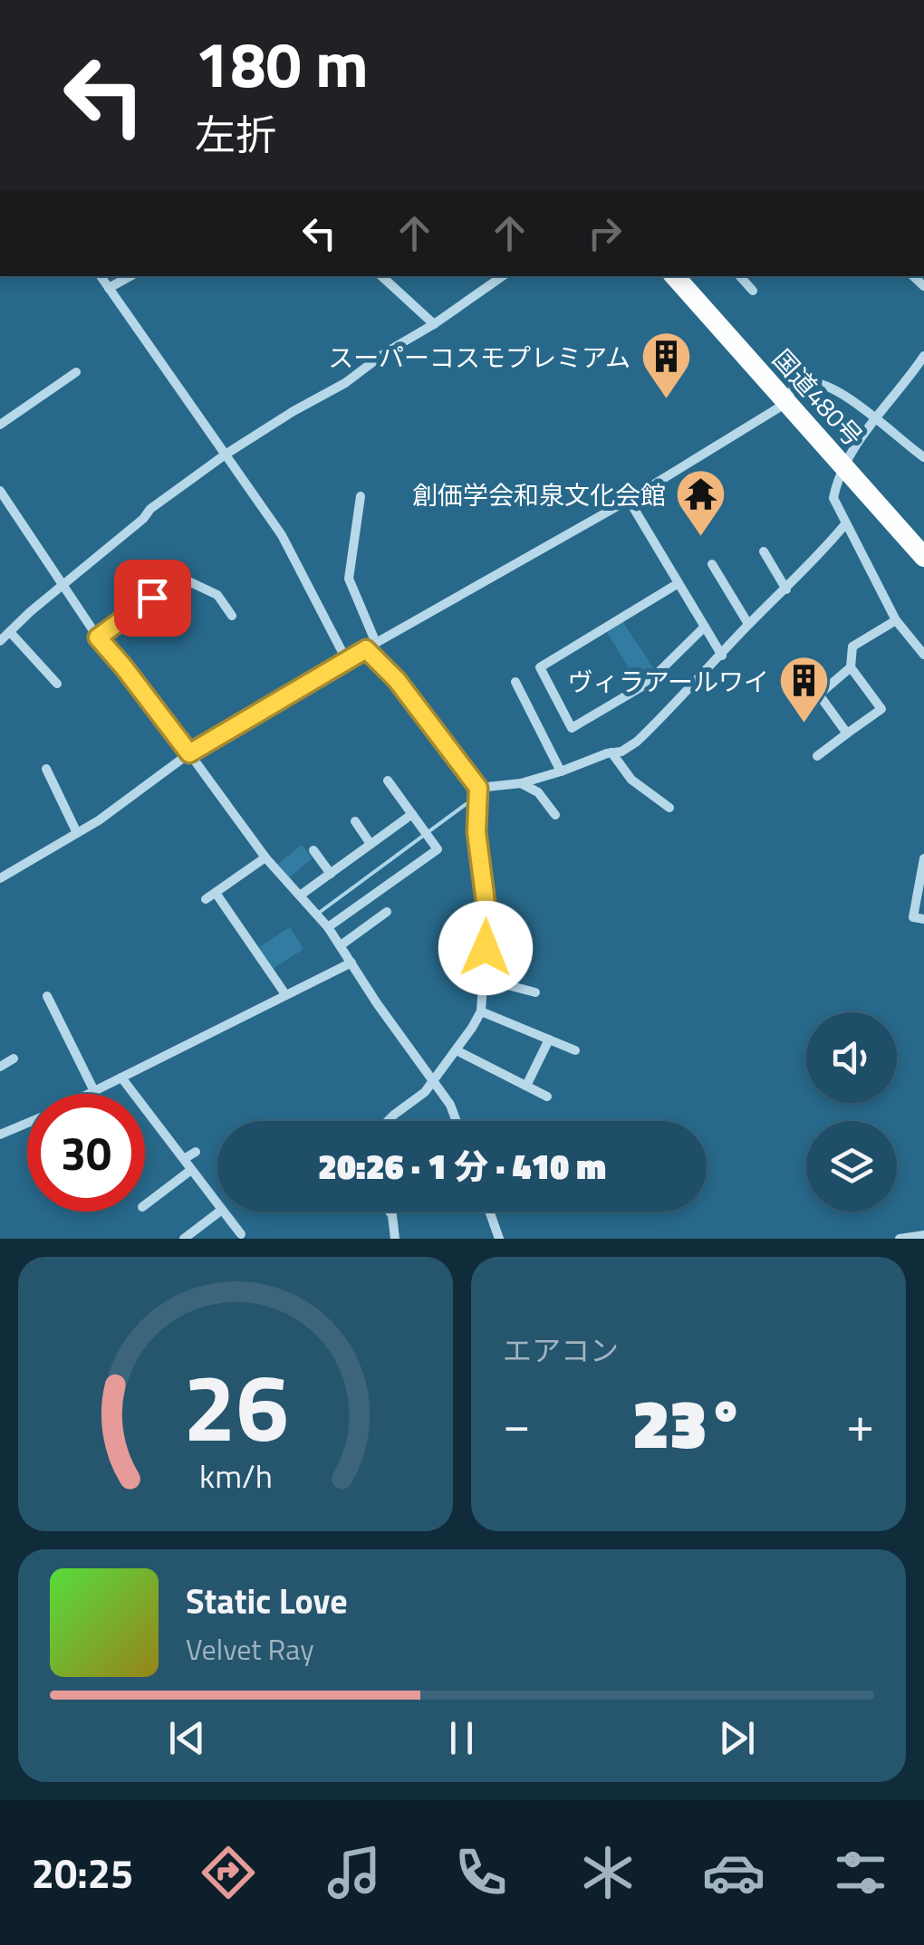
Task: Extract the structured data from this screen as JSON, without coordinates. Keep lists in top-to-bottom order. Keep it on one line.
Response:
{"streets":{"highway":["国道480号"]},"places":{"building":["スーパーコスモプレミアム","ヴィラアールワイ"],"temple":["創価学会和泉文化会館"]},"page":{"turn":["180 m","左折"],"limit":"30","trip":"20:26 · 1 分 · 410 m","tile":"エアコン","heat":["−","23°","+"],"song":["Static Love","Velvet Ray"],"tabs":"20:25","gauge":["26","km/h"]}}
